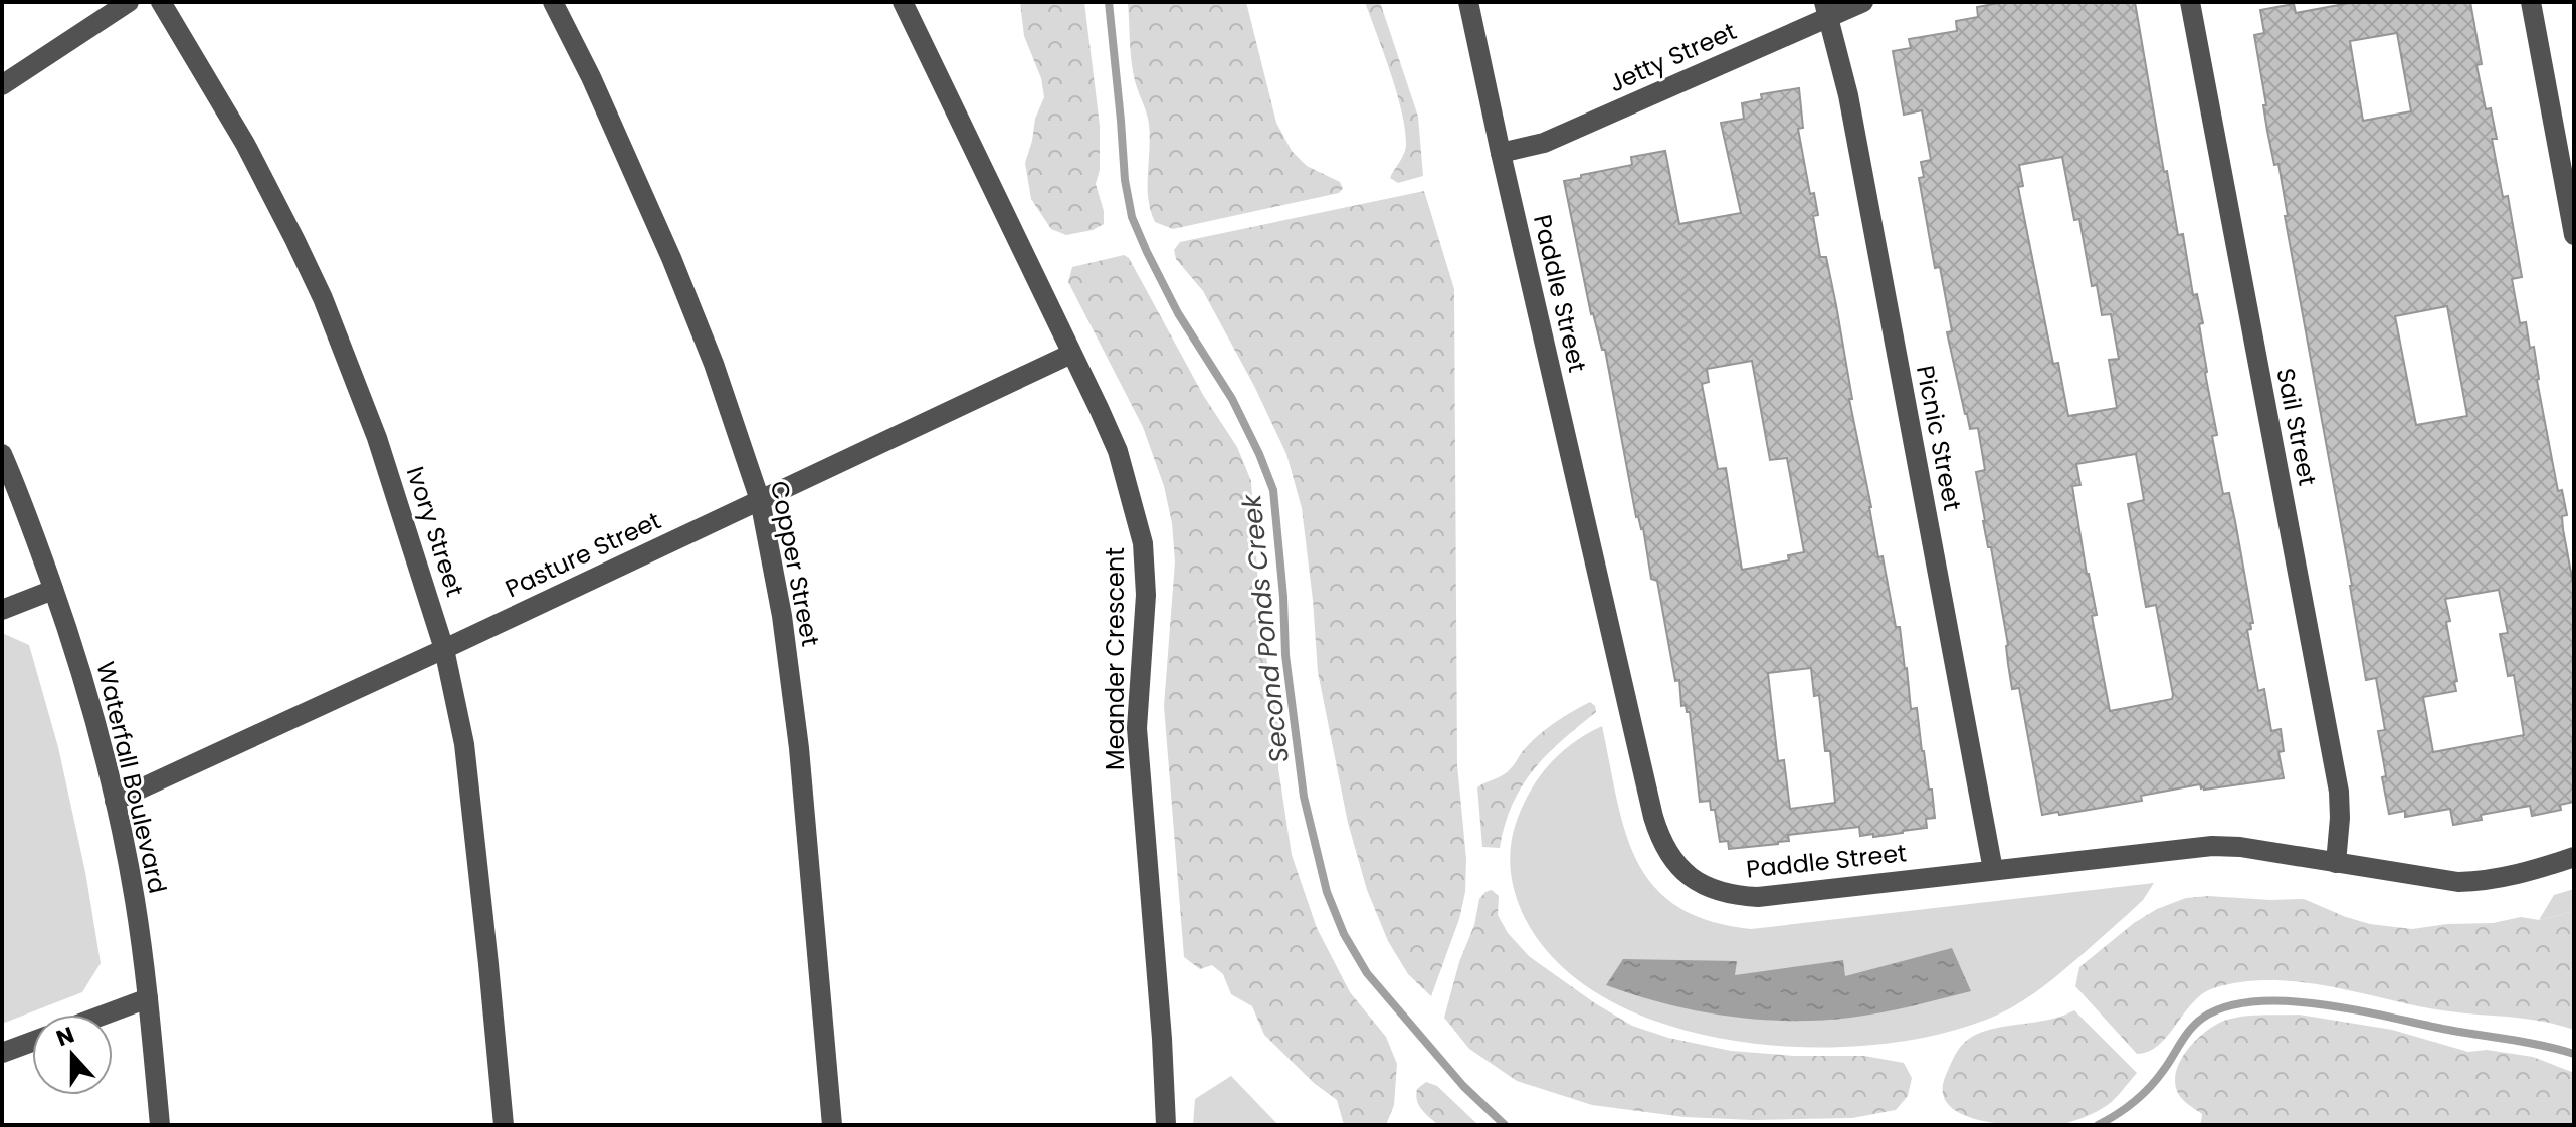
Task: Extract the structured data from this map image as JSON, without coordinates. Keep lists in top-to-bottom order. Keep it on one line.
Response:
{"streets":{"street":["Jetty Street","Paddle Street","Sail Street","Picnic Street","Ivory Street","Pasture Street","Copper Street","Meander Crescent","Waterfall Boulevard"]},"crossings":[["Jetty Street","Paddle Street"],["Jetty Street","Picnic Street"],["Paddle Street","Sail Street"],["Paddle Street","Picnic Street"],["Ivory Street","Pasture Street"],["Pasture Street","Copper Street"],["Pasture Street","Meander Crescent"],["Pasture Street","Waterfall Boulevard"]],"water":["Second Ponds Creek"],"north":"top"}
